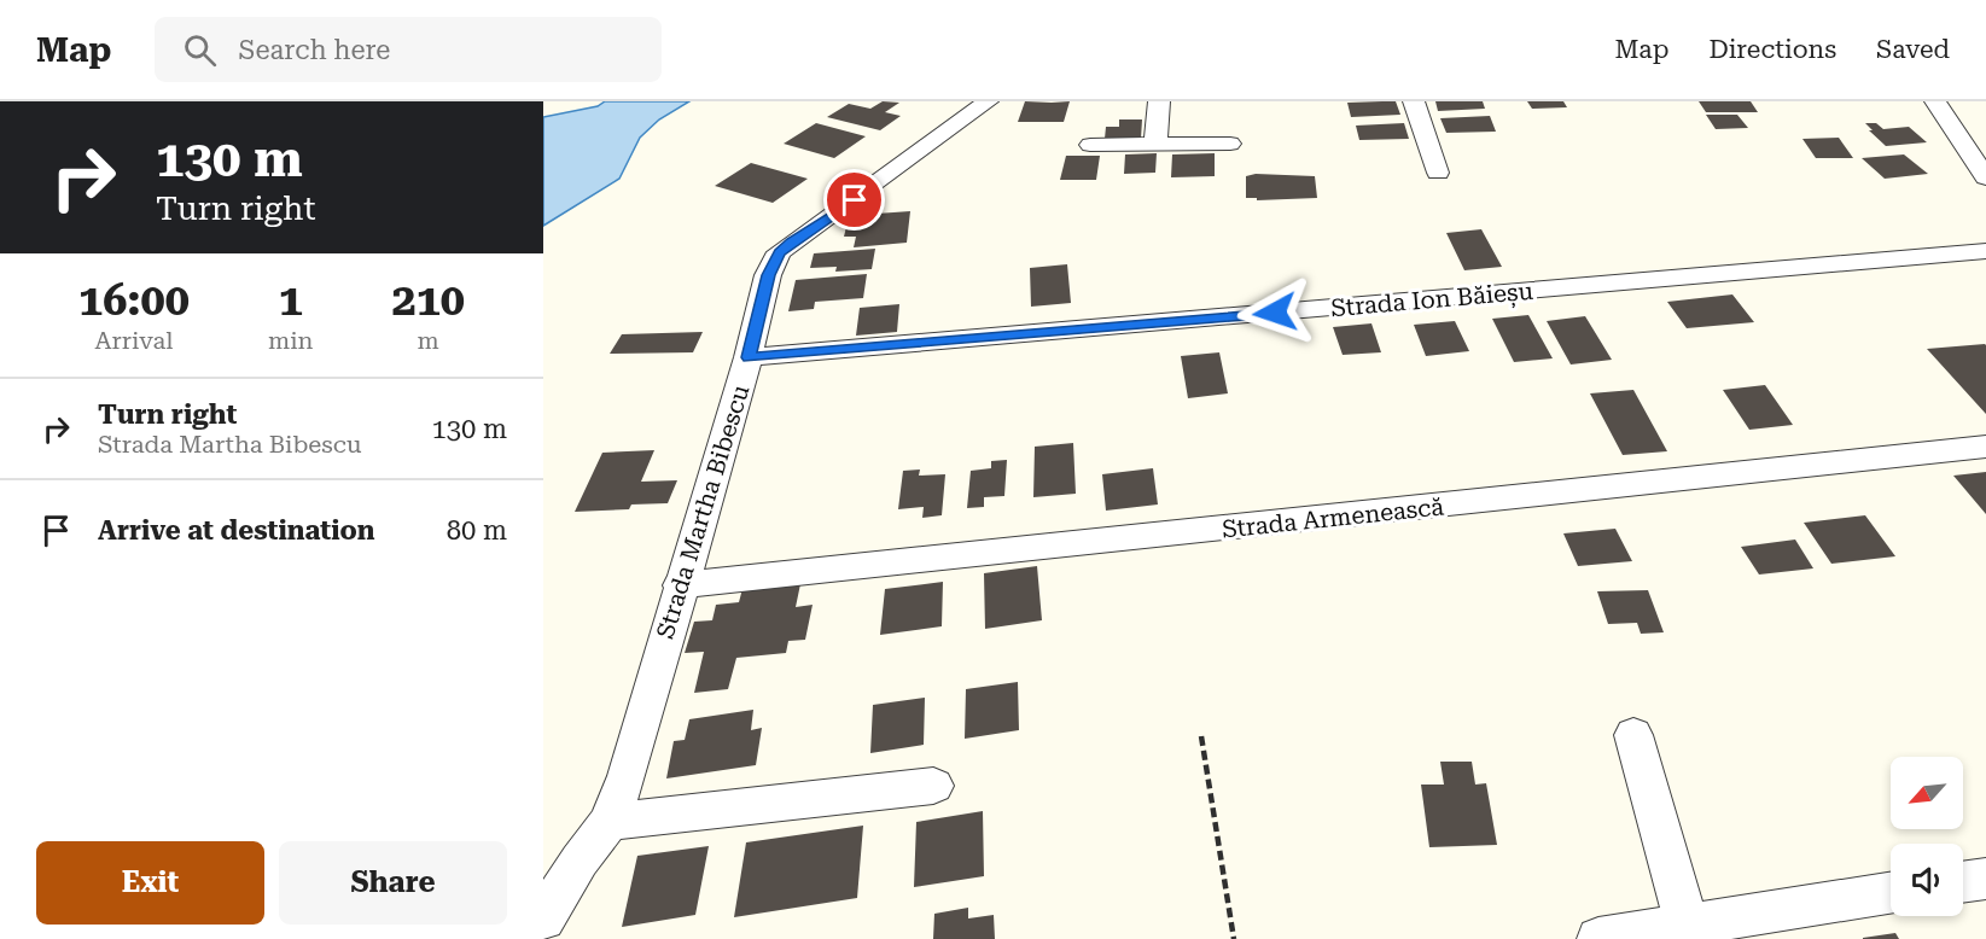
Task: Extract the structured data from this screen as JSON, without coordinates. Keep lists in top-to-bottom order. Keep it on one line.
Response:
{"streets":{"street":["Strada Ion Băieșu","Strada Martha Bibescu","Strada Armenească"]},"crossings":[["Strada Ion Băieșu","Strada Martha Bibescu"],["Strada Martha Bibescu","Strada Armenească"]],"north":"bottom left","page":{"header":"Map","search":"Search here","nav":["Map","Directions","Saved"],"turn":["130 m","Turn right"],"eta":["16:00","Arrival","1","min","210","m"],"list":[{"name":"Turn right","note":"Strada Martha Bibescu","value":"130 m"},{"name":"Arrive at destination","value":"80 m"}],"buttons":["Exit","Share"]}}
